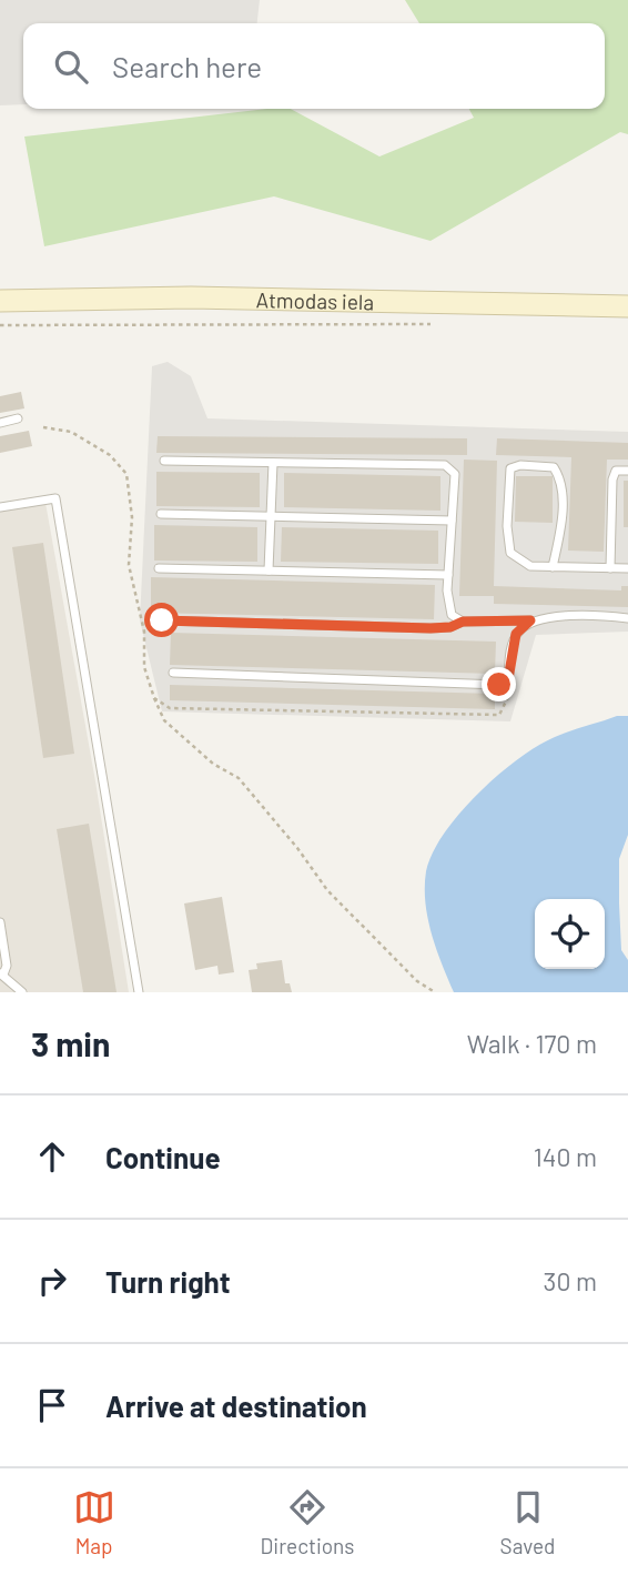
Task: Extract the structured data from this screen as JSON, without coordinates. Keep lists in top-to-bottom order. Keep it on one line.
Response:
{"streets":{"main road":["Atmodas iela"]},"page":{"search":"Search here","heading":["3 min","Walk · 170 m"],"list":[["Continue","140 m"],["Turn right","30 m"],"Arrive at destination"],"nav":["Map","Directions","Saved"]}}
